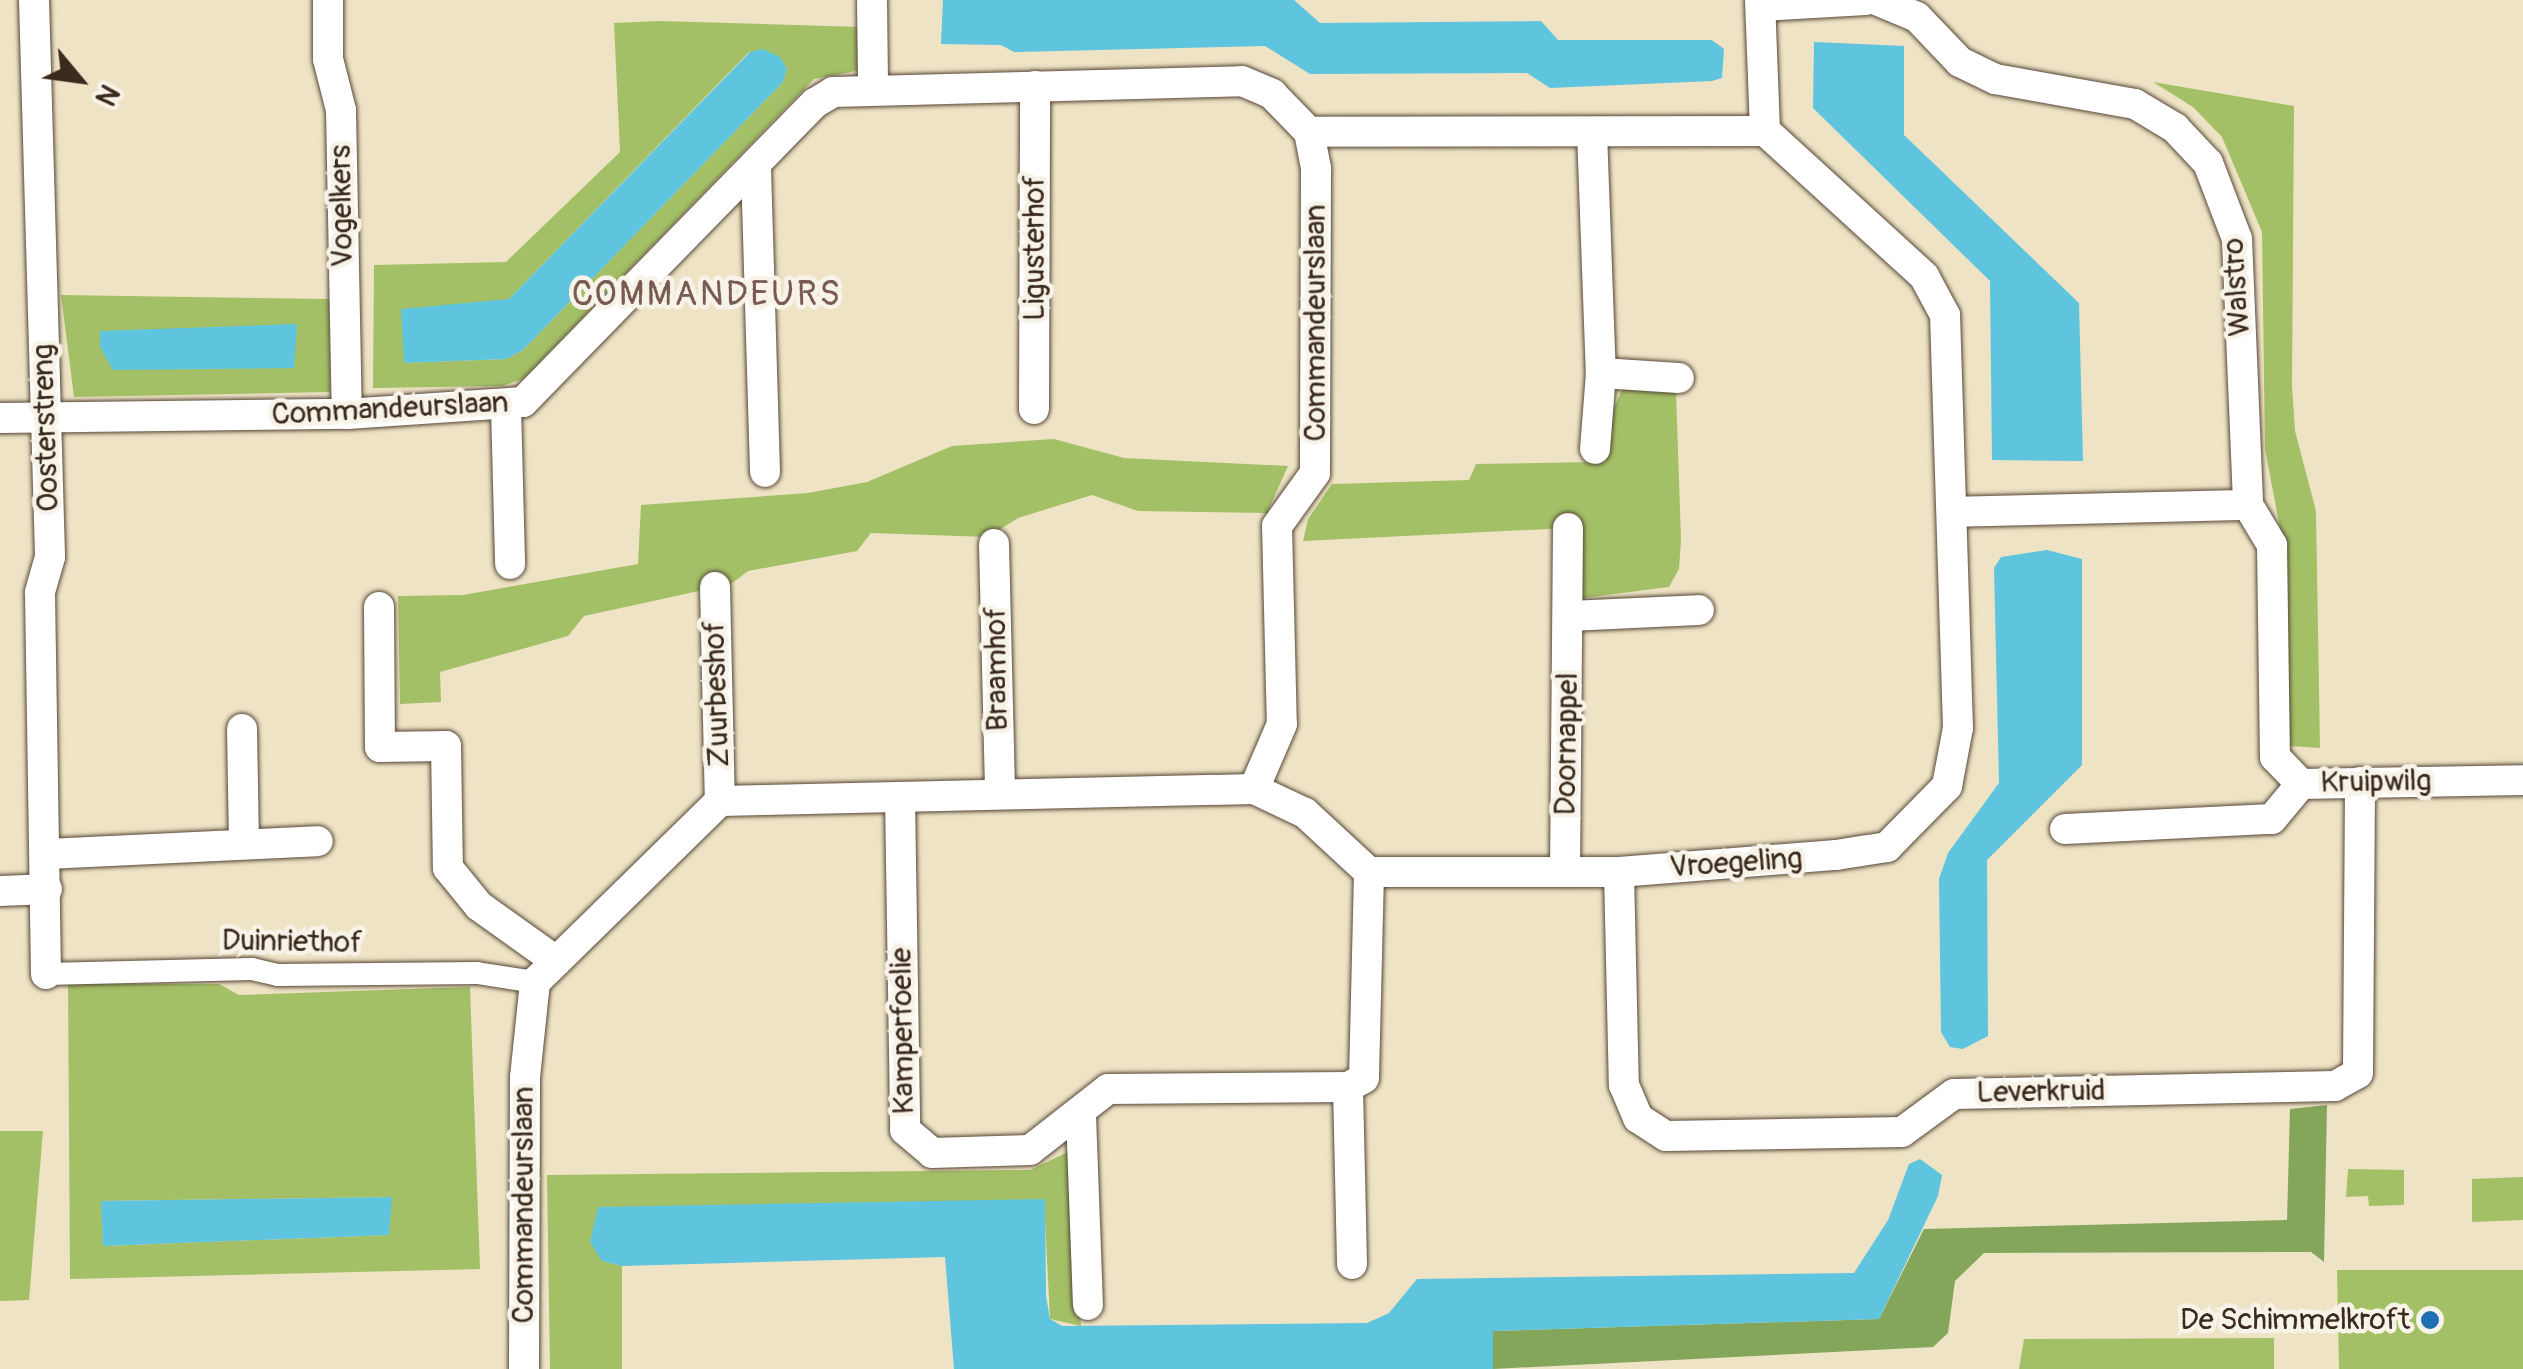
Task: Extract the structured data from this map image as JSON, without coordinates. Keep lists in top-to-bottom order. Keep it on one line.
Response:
{"streets":{"street":["Vogelkers","Ligusterhof","Walstro","Commandeurslaan","Oosterstreng","Braamhof","Zuurbeshof","Doornappel","Kruipwilg","Vroegeling","Duinriethof","Kamperfoelie","Leverkruid"]},"crossings":[["Vogelkers","Commandeurslaan"],["Ligusterhof","Commandeurslaan"],["Walstro","Kruipwilg"],["Commandeurslaan","Oosterstreng"],["Commandeurslaan","Duinriethof"],["Oosterstreng","Duinriethof"],["Doornappel","Vroegeling"],["Kruipwilg","Leverkruid"],["Vroegeling","Leverkruid"]],"districts":["COMMANDEURS"],"places":["De Schimmelkroft"],"north":"bottom right"}
